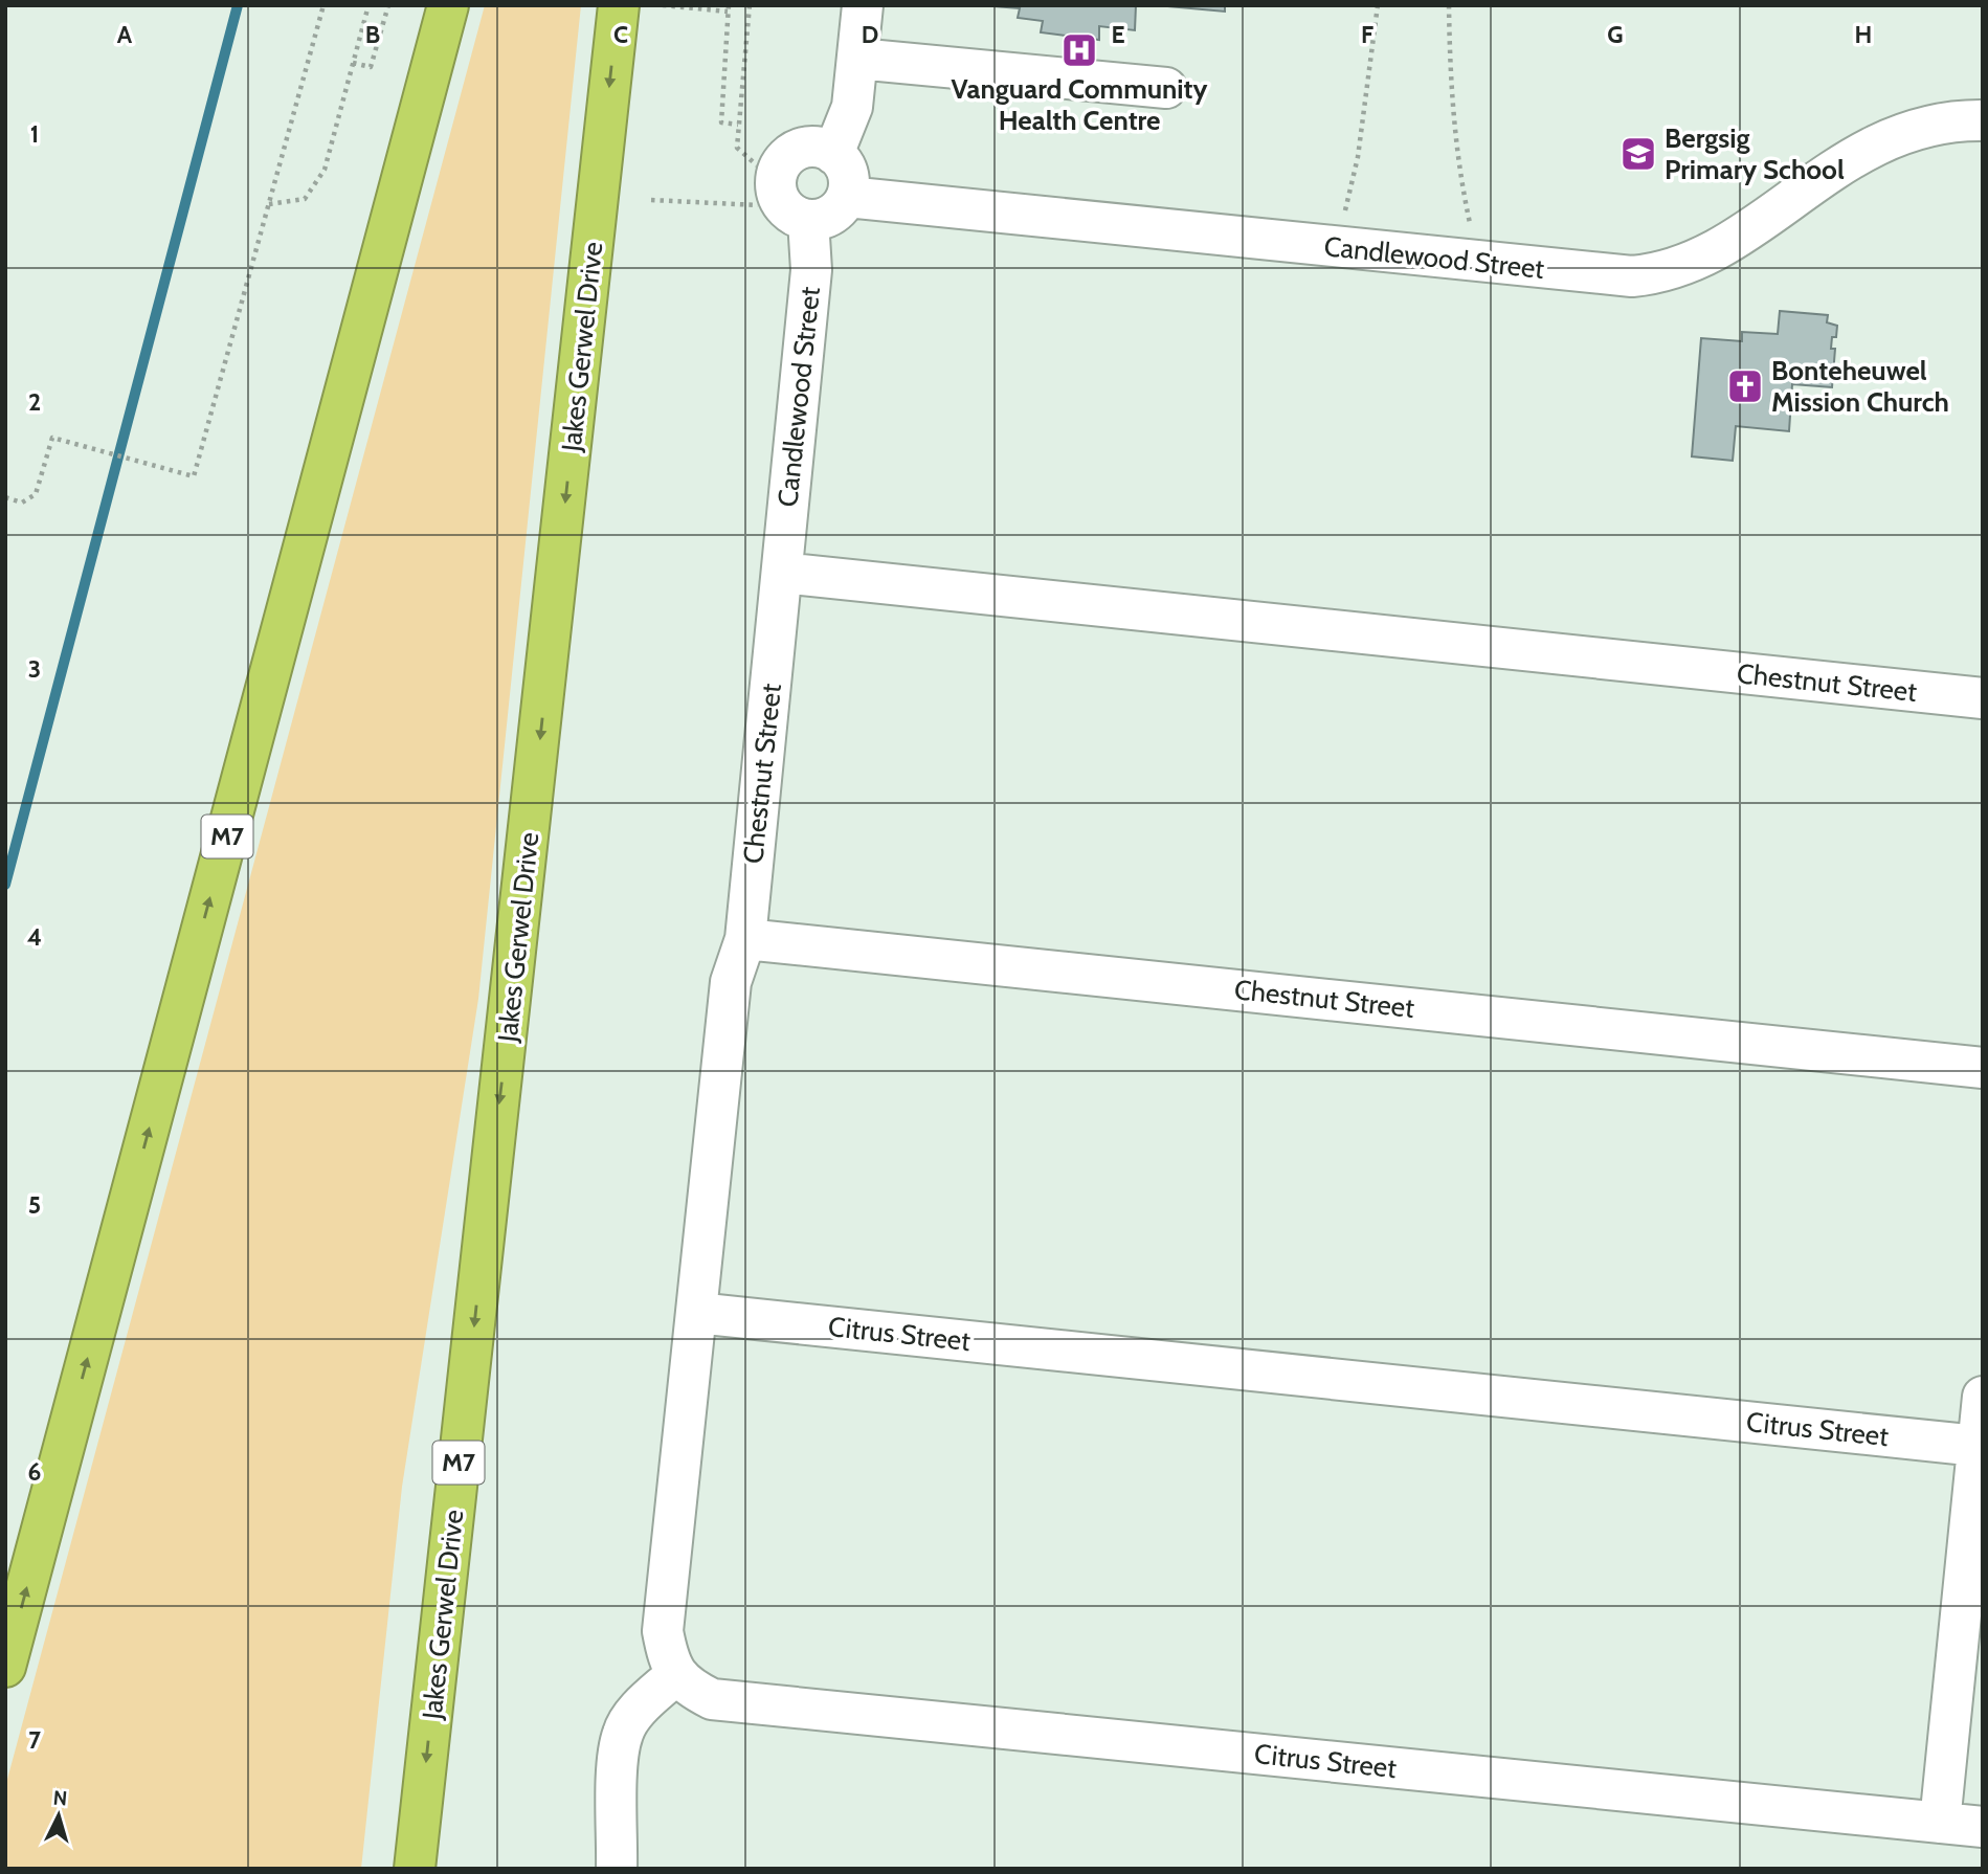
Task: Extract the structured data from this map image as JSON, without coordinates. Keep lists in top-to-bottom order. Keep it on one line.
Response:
{"streets":{"highway":["Jakes Gerwel Drive","M7"],"street":["Candlewood Street","Chestnut Street","Citrus Street"]},"crossings":[["Candlewood Street","Chestnut Street"]],"places":{"hospital":["Vanguard Community Health Centre"],"school or university":["Bergsig Primary School"],"church":["Bonteheuwel Mission Church"]},"north":"top","grid":{"columns":["A","B","C","D","E","F","G","H"],"rows":["1","2","3","4","5","6","7"]}}
